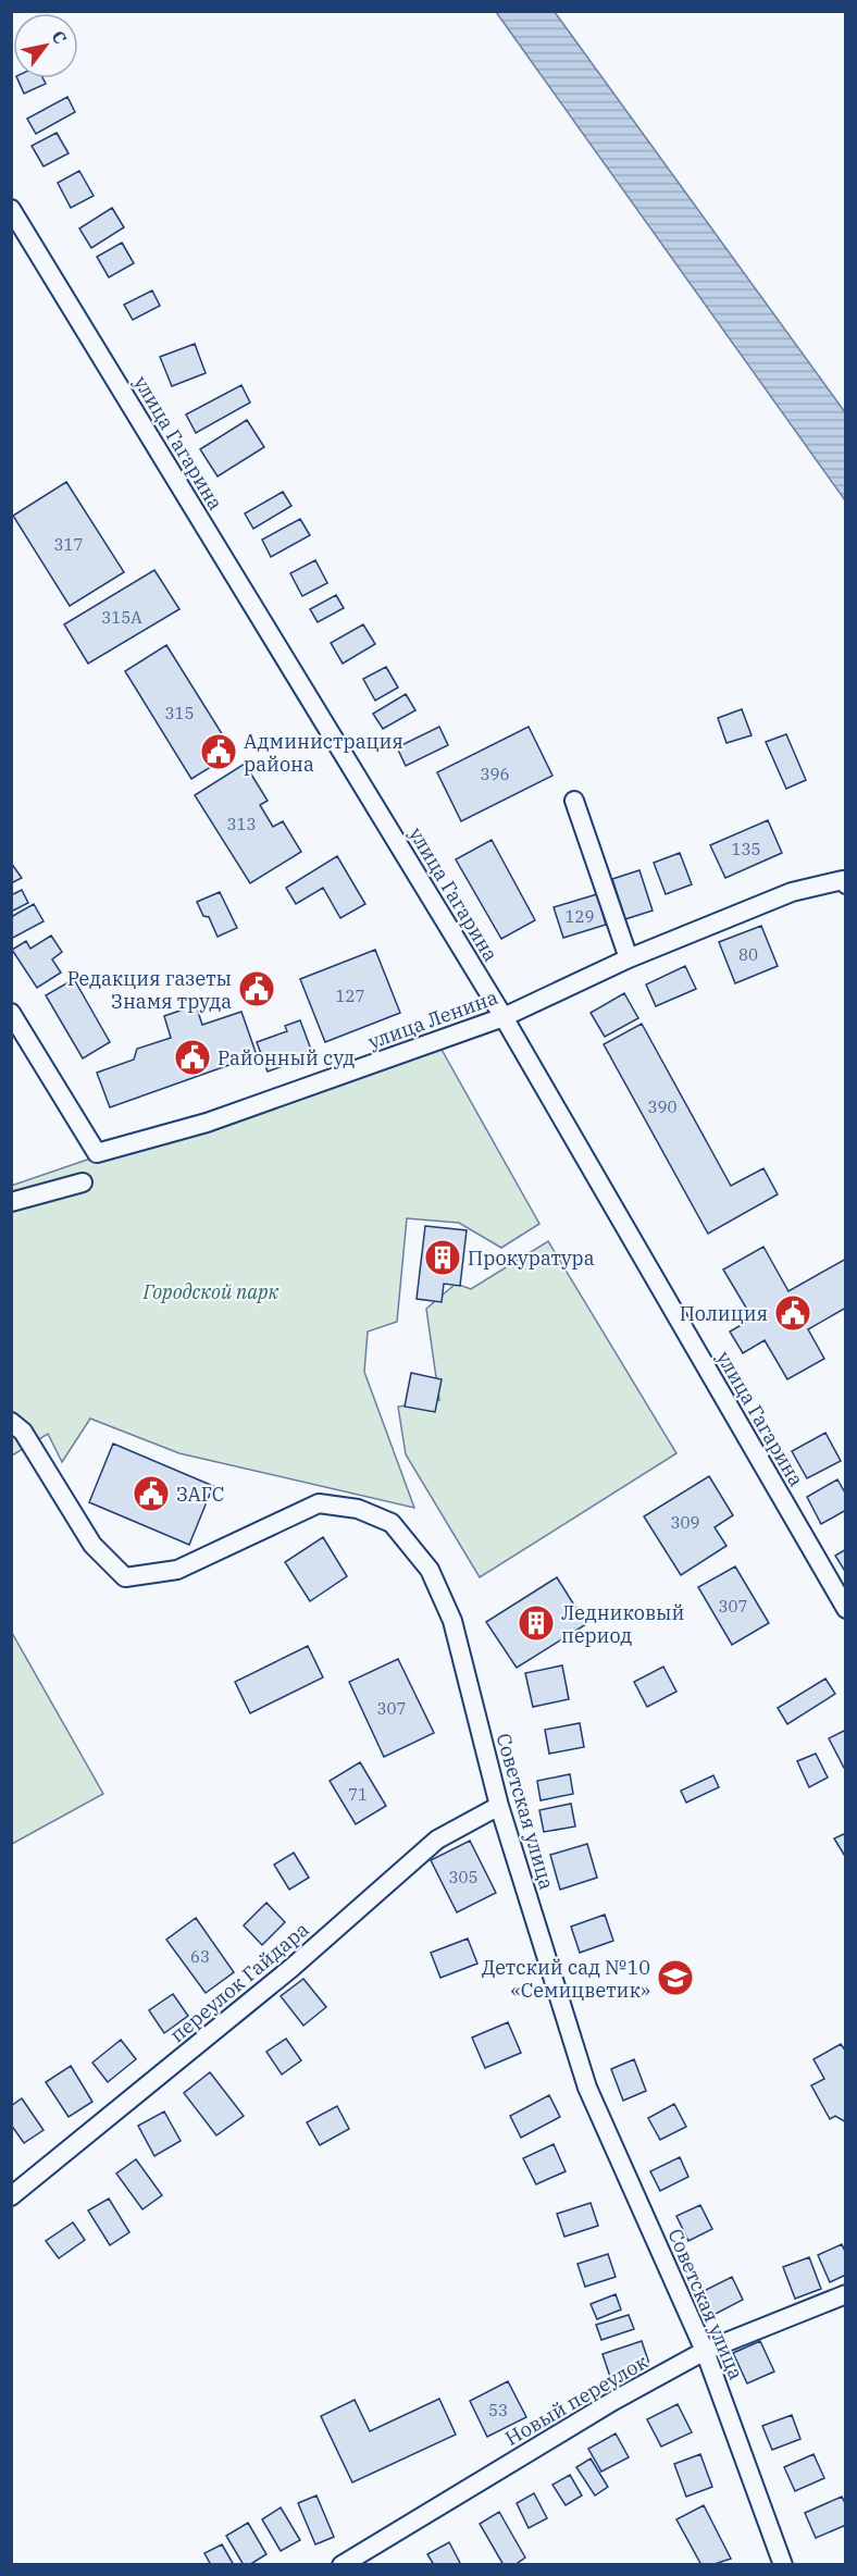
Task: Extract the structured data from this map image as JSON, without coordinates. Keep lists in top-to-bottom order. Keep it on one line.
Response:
{"streets":{"street":["улица Гагарина","улица Ленина","Советская улица","переулок Гайдара","Новый переулок"]},"crossings":[["улица Гагарина","улица Ленина"],["Советская улица","переулок Гайдара"],["Советская улица","Новый переулок"]],"parks":["Городской парк"],"places":{"public building":["Администрация района","Редакция газеты Знамя труда","Районный суд","Полиция","ЗАГС"],"building":["Прокуратура","Ледниковый период"],"school or university":["Детский сад №10 «Семицветик»"]},"house_numbers":["317","315А","315","396","313","135","129","80","127","390","309","307","307","71","305","63","53"],"north":"top right"}
